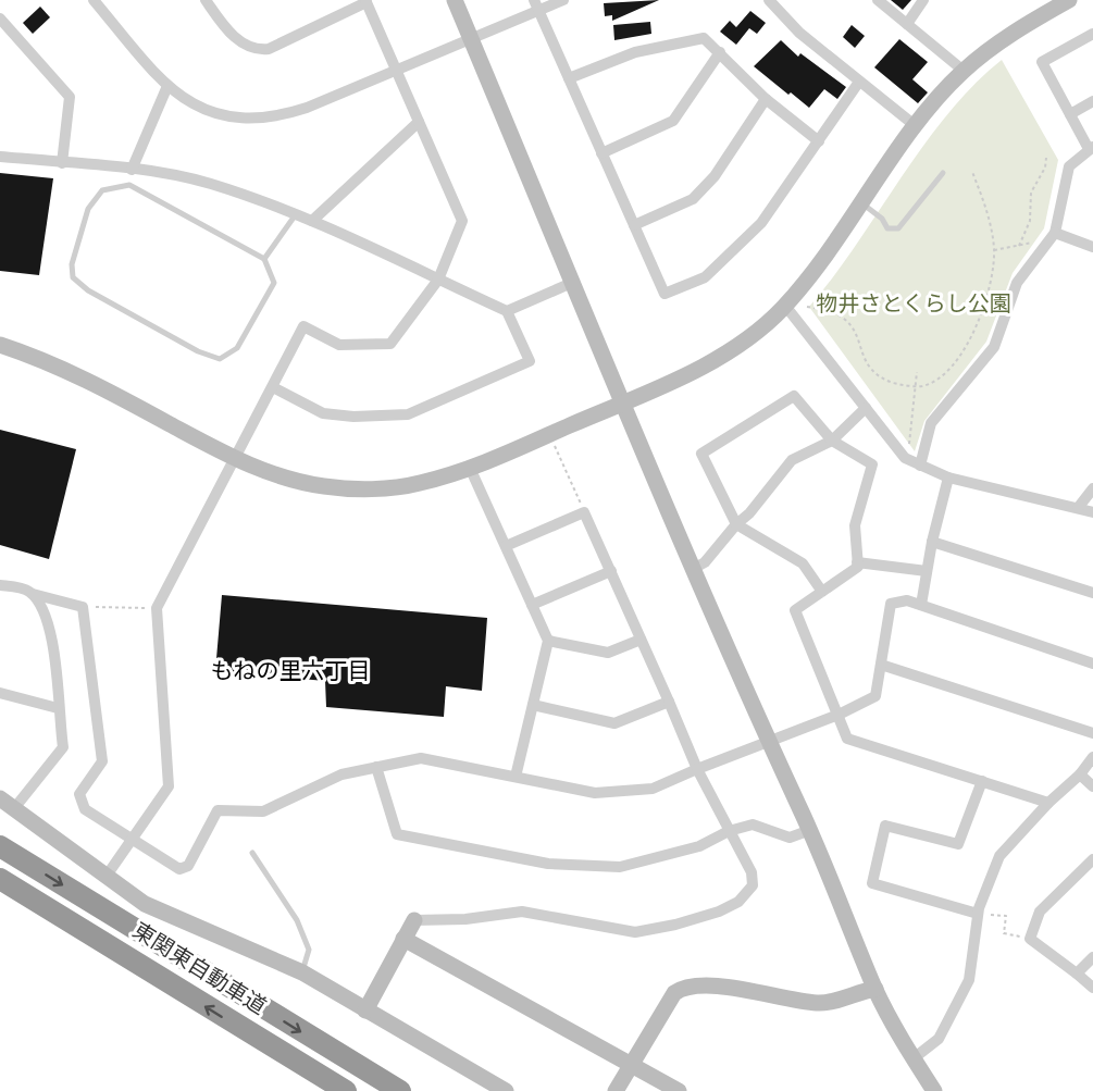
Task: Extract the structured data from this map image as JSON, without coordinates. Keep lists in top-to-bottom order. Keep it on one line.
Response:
{"streets":{"highway":["東関東自動車道"]},"districts":["もねの里六丁目"],"parks":["物井さとくらし公園"]}
